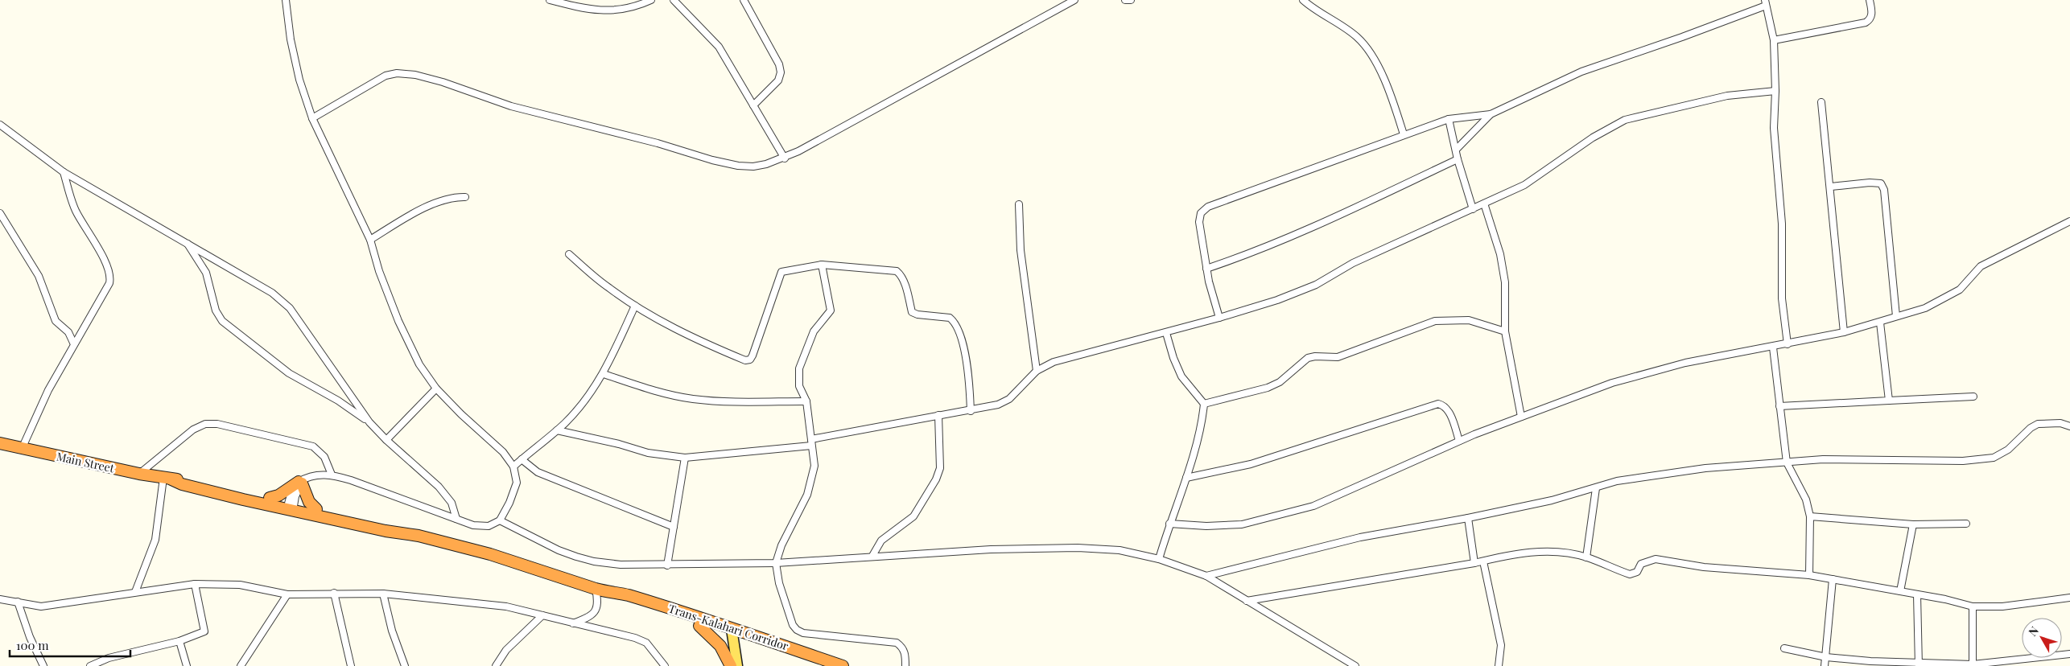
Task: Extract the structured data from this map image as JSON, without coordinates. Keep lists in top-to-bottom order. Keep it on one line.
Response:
{"streets":{"highway":["Main Street","Trans-Kalahari Corridor"]},"crossings":[["Main Street","Trans-Kalahari Corridor"]],"scale_bar":"100 m","north":"top left"}
